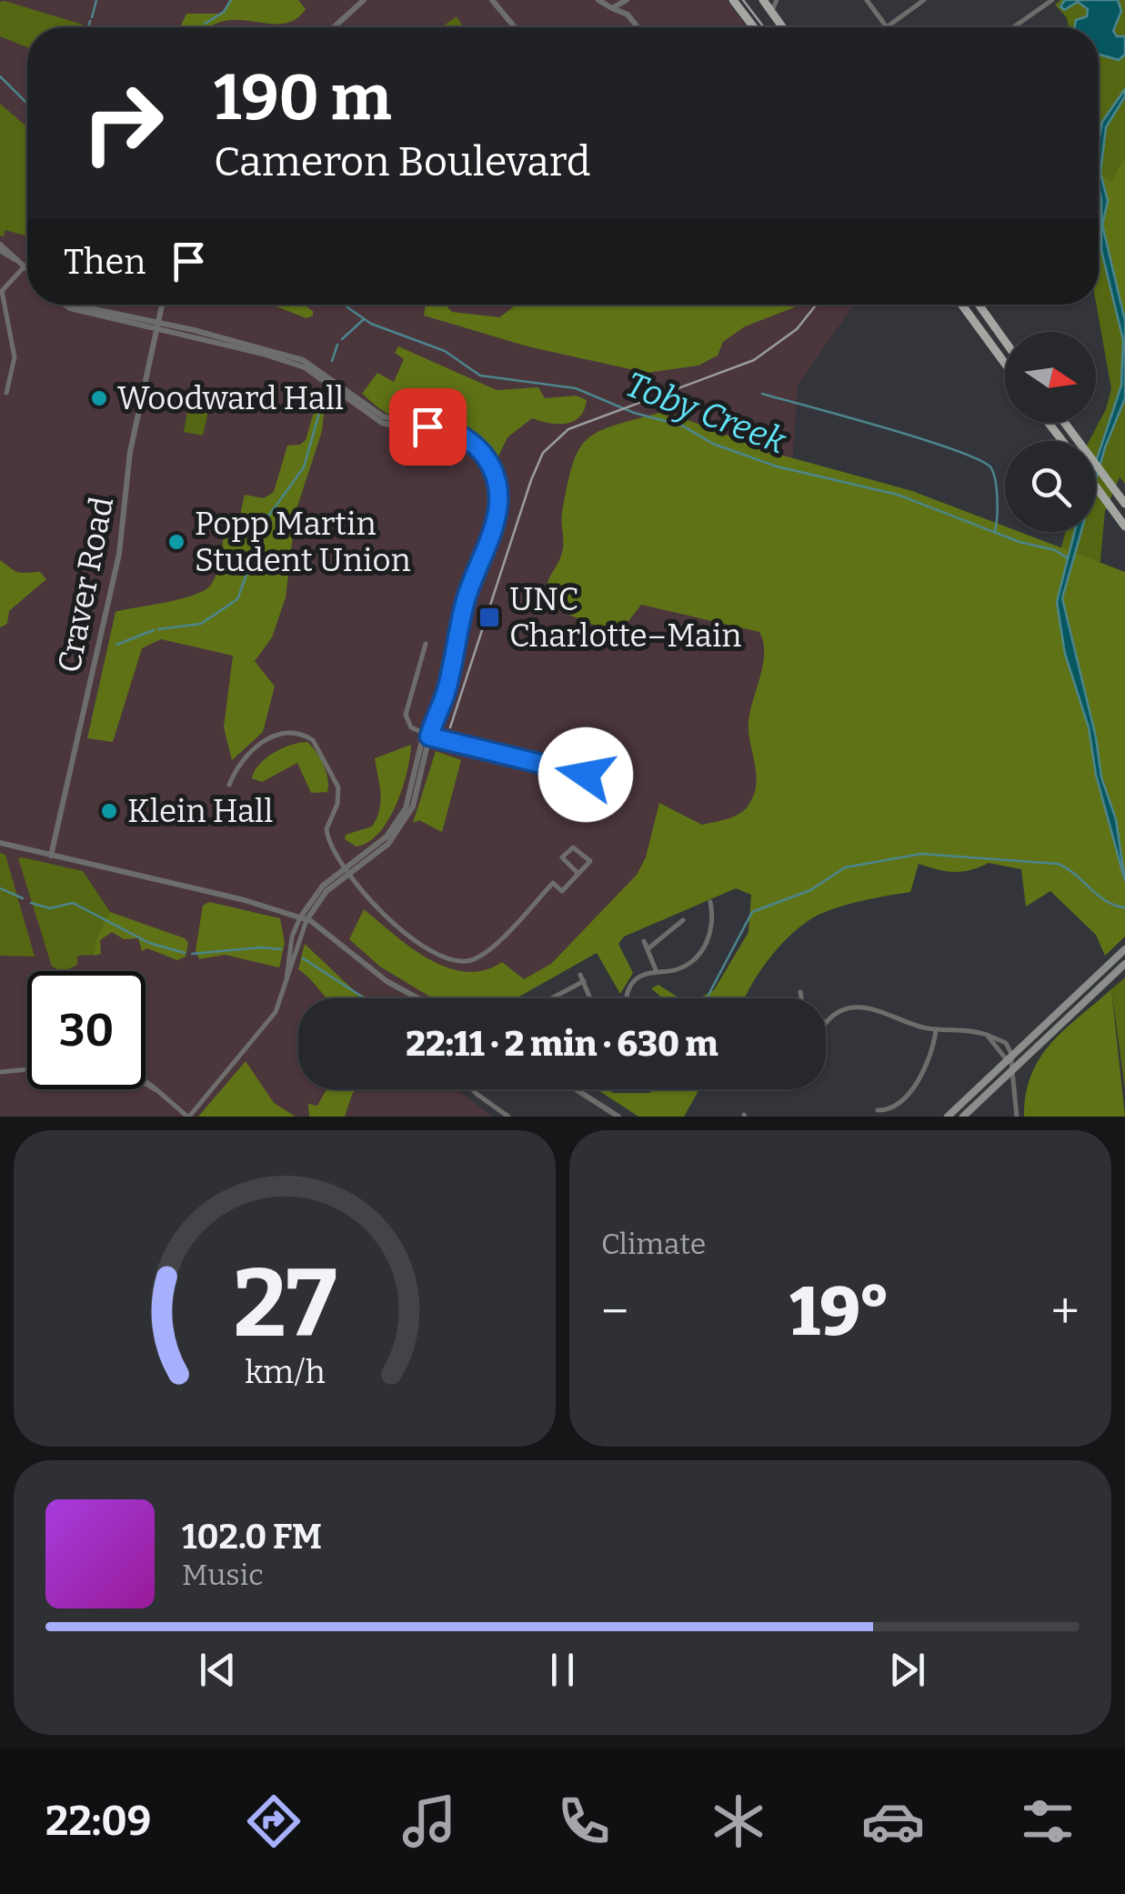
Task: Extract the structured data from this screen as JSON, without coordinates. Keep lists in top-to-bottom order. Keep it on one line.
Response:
{"streets":{"street":["Craver Road"]},"water":["Toby Creek"],"places":{"other":["Woodward Hall","Popp Martin Student Union","Klein Hall"],"transit":["UNC Charlotte–Main"]},"north":"right","page":{"turn":["190 m","Cameron Boulevard"],"then":"Then","limit":"30","trip":"22:11 · 2 min · 630 m","tile":"Climate","heat":["−","19°","+"],"song":["102.0 FM","Music"],"tabs":"22:09","gauge":["27","km/h"]}}
